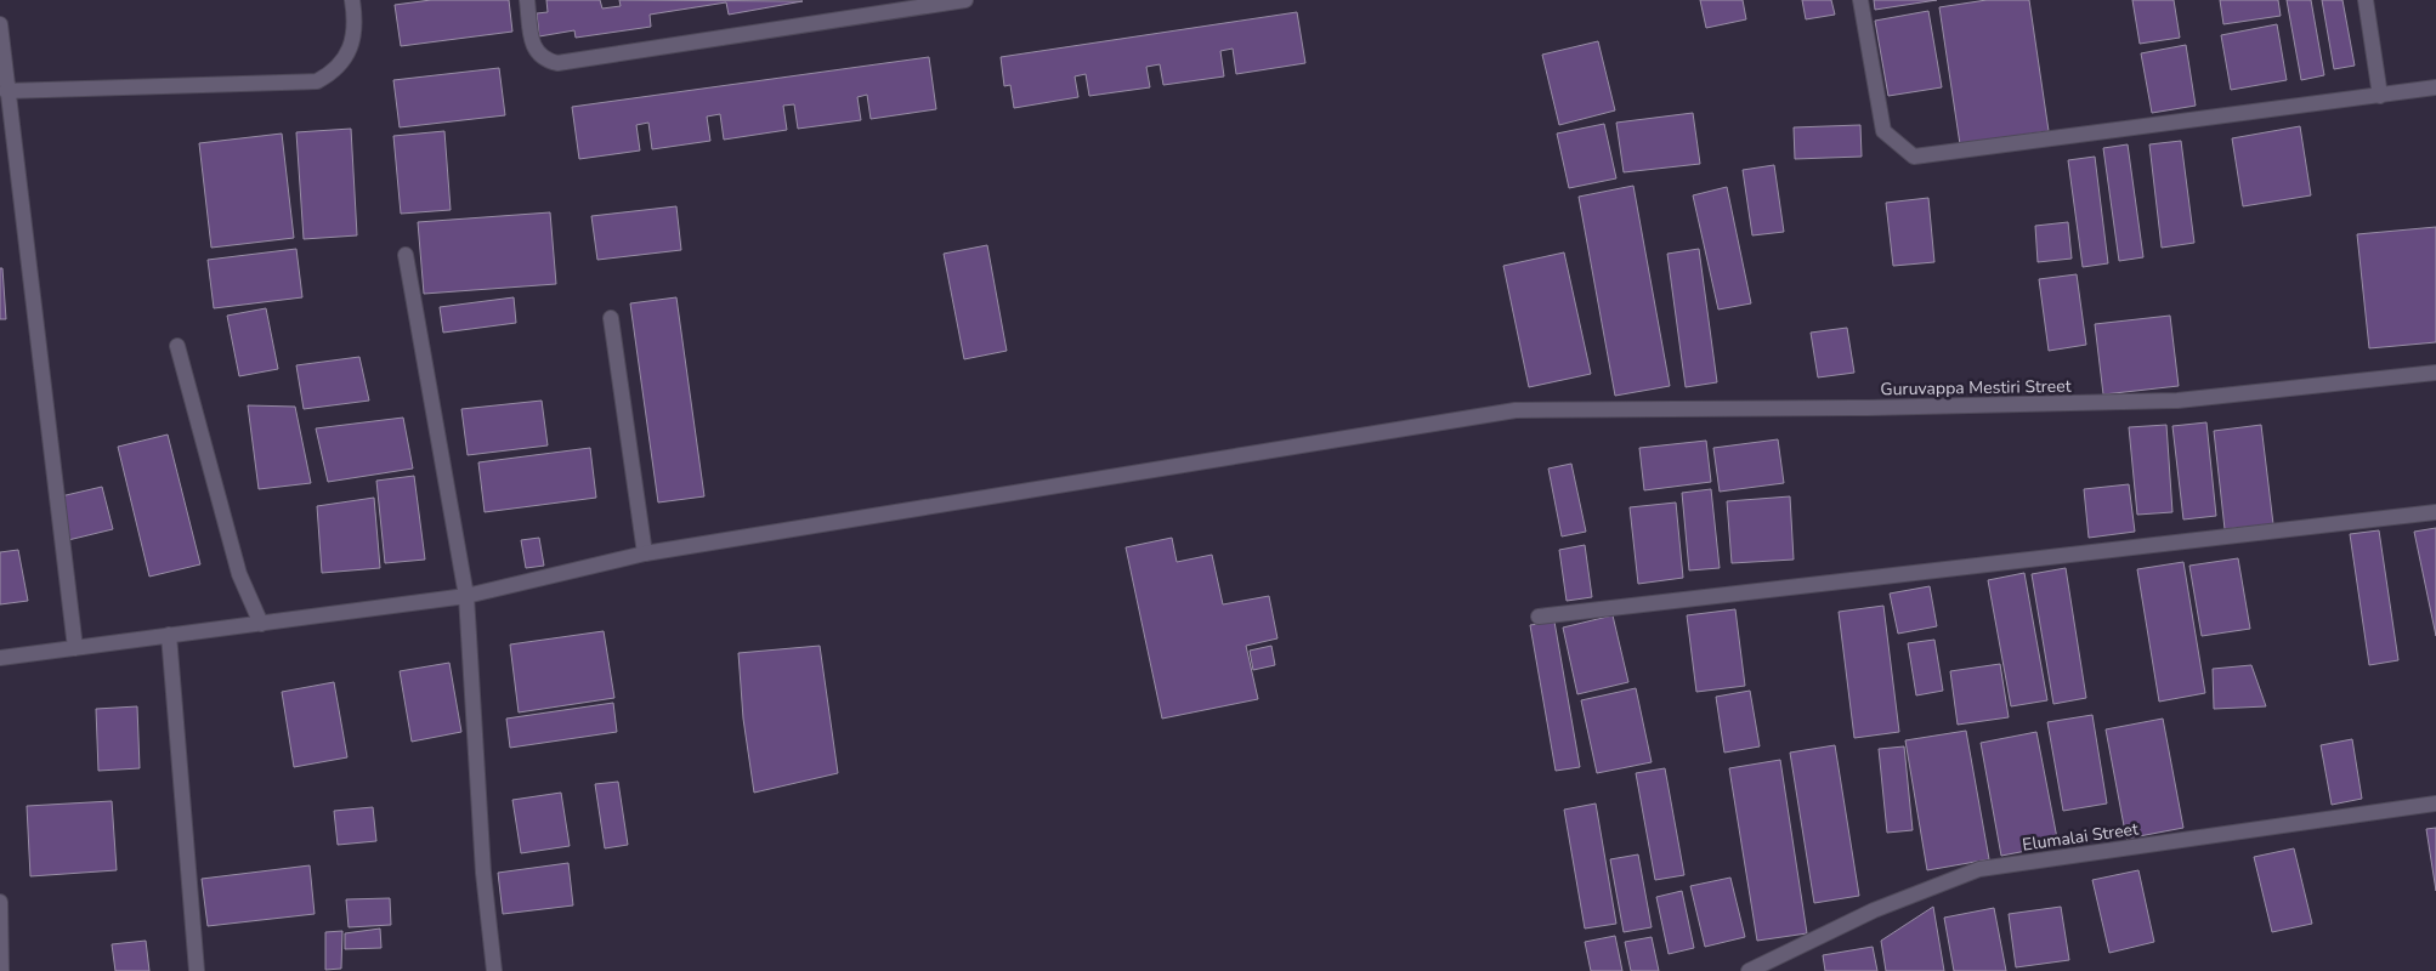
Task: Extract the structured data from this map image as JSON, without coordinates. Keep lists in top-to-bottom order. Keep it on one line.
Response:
{"streets":{"street":["Guruvappa Mestiri Street","Elumalai Street"]}}
